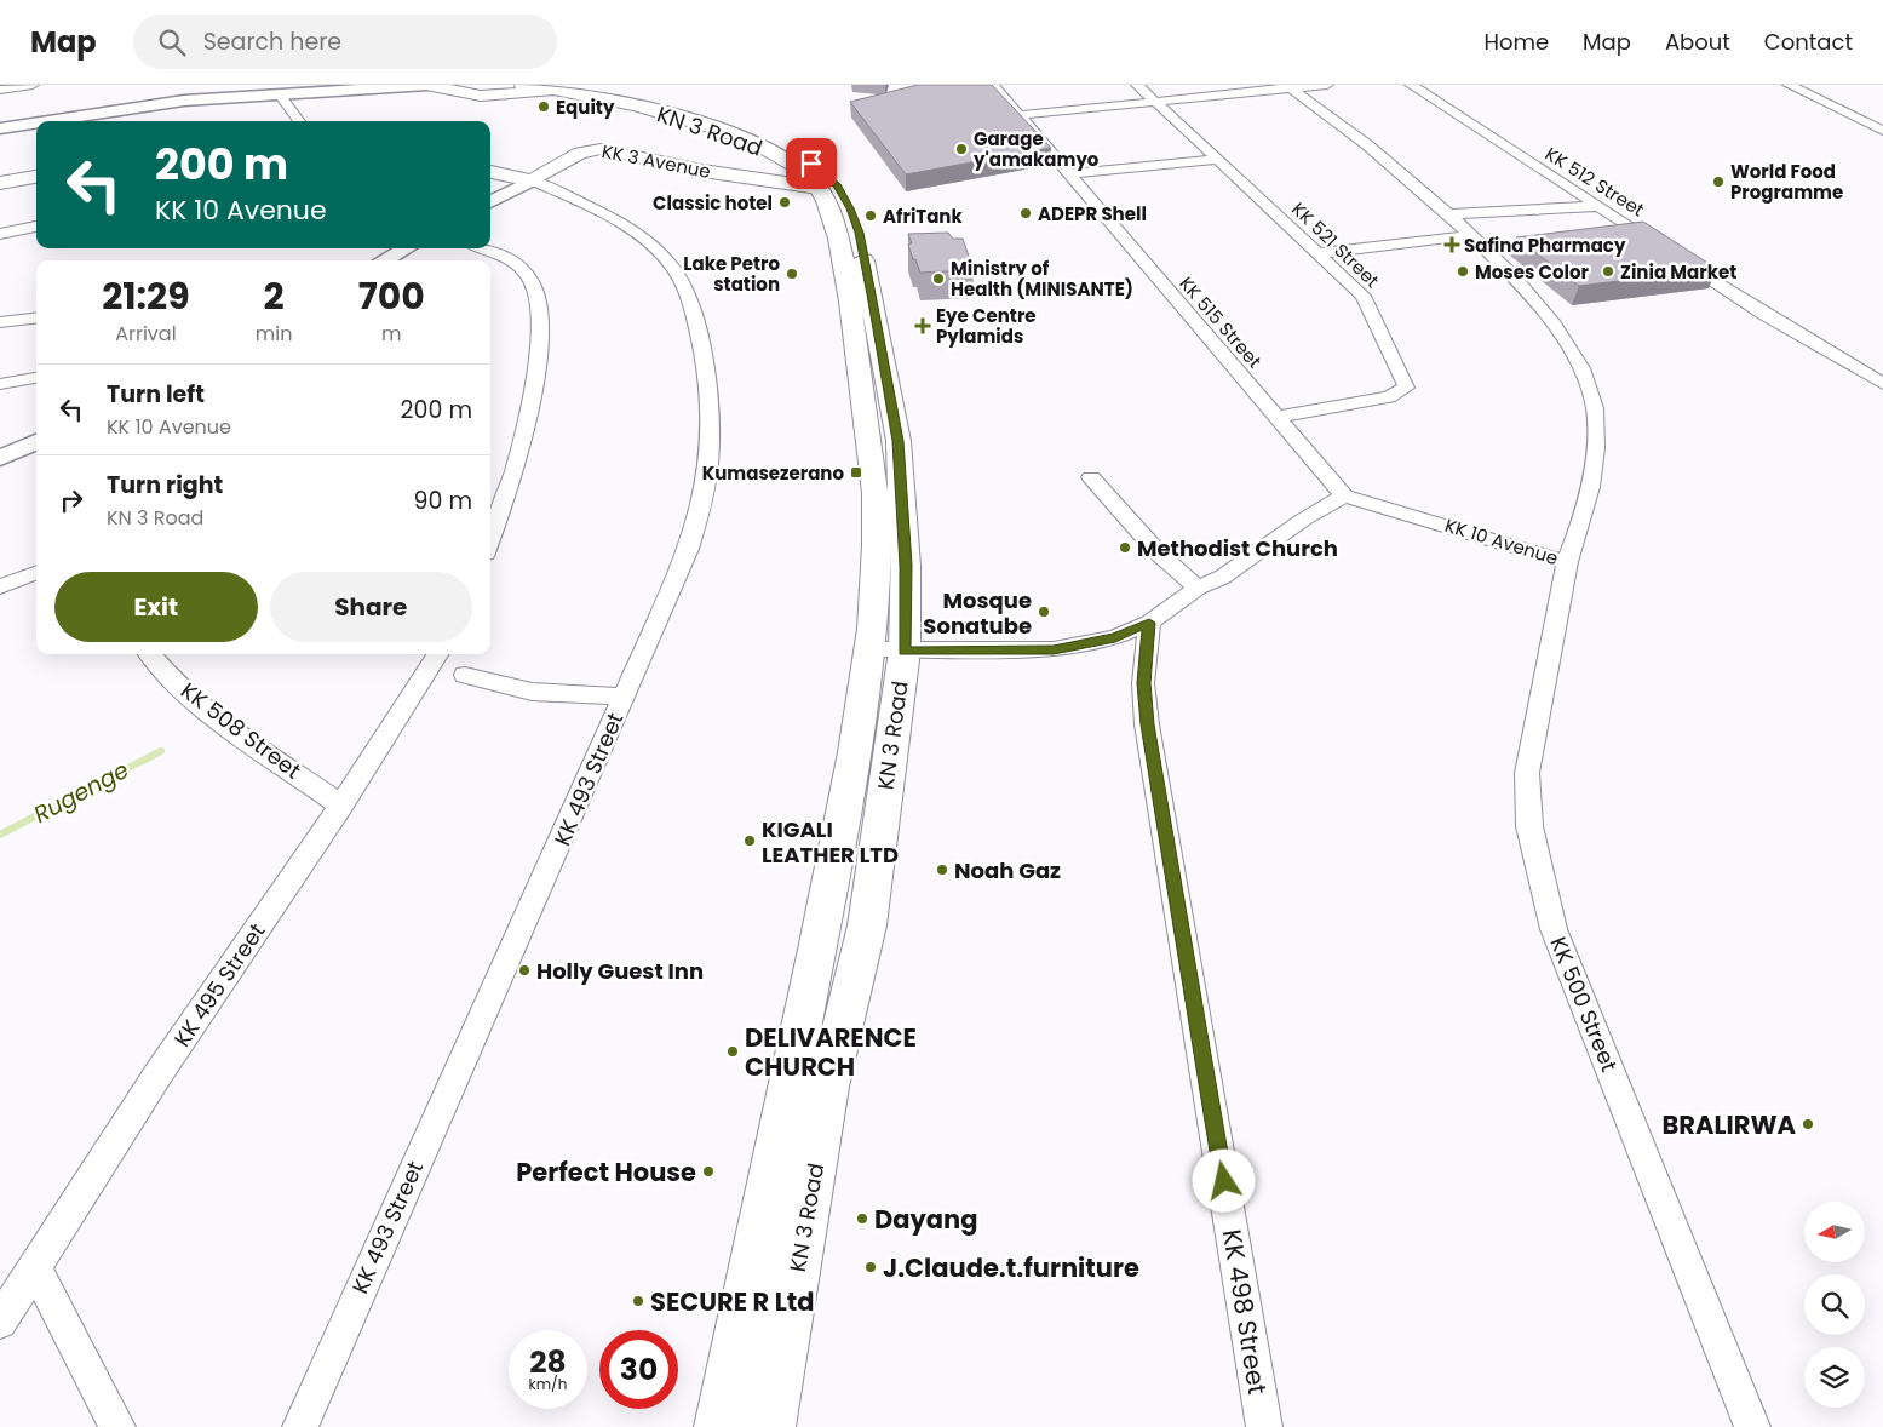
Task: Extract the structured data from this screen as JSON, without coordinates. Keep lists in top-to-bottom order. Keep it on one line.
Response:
{"streets":{"main road":["KN 3 Road","KK 3 Avenue"],"street":["KK 512 Street","KK 521 Street","KK 515 Street","KK 10 Avenue","KK 508 Street","KK 493 Street","KK 495 Street","KK 500 Street","KK 498 Street"]},"crossings":[["KN 3 Road","KK 3 Avenue"],["KK 3 Avenue","KK 493 Street"],["KK 521 Street","KK 515 Street"],["KK 515 Street","KK 10 Avenue"],["KK 10 Avenue","KK 500 Street"],["KK 508 Street","KK 495 Street"]],"water":["Rugenge"],"places":{"other":["Equity","Garage y'amakamyo","World Food Programme","Classic hotel","ADEPR Shell","AfriTank","Moses Color","Zinia Market","Lake Petro station","Ministry of Health (MINISANTE)","Methodist Church","Mosque Sonatube","KIGALI LEATHER LTD","Noah Gaz","Holly Guest Inn","DELIVARENCE CHURCH","BRALIRWA","Perfect House","Dayang","J.Claude.t.furniture","SECURE R Ltd"],"health":["Safina Pharmacy","Eye Centre Pylamids"],"transit":["Kumasezerano"]},"north":"left","page":{"header":"Map","search":"Search here","nav":["Home","Map","About","Contact"],"turn":["200 m","KK 10 Avenue"],"eta":["21:29","Arrival","2","min","700","m"],"list":[{"name":"Turn left","note":"KK 10 Avenue","value":"200 m"},{"name":"Turn right","note":"KN 3 Road","value":"90 m"}],"buttons":["Exit","Share"],"speed":"28 km/h","limit":"30"}}
